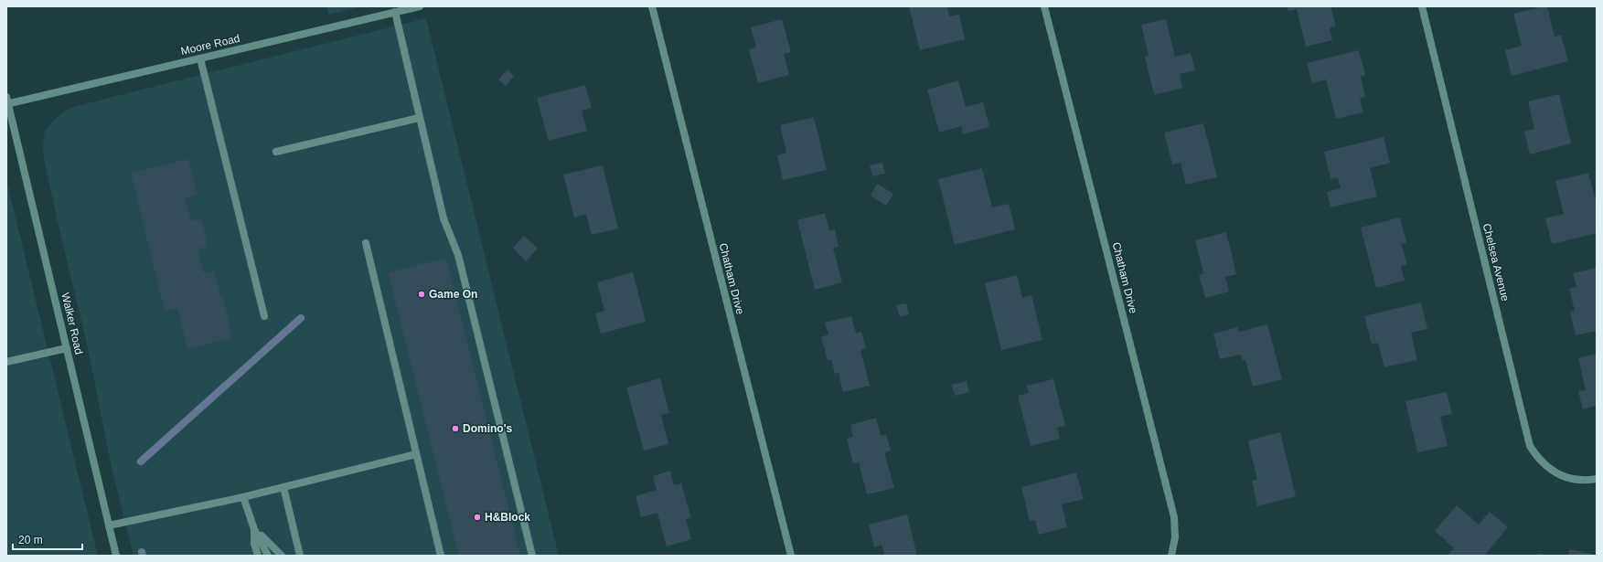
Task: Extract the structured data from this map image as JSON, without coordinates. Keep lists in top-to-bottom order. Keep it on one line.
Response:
{"streets":{"street":["Moore Road","Chelsea Avenue","Chatham Drive","Walker Road"]},"crossings":[["Moore Road","Walker Road"]],"places":["Game On","Domino's","H&Block"],"scale_bar":"20 m"}
